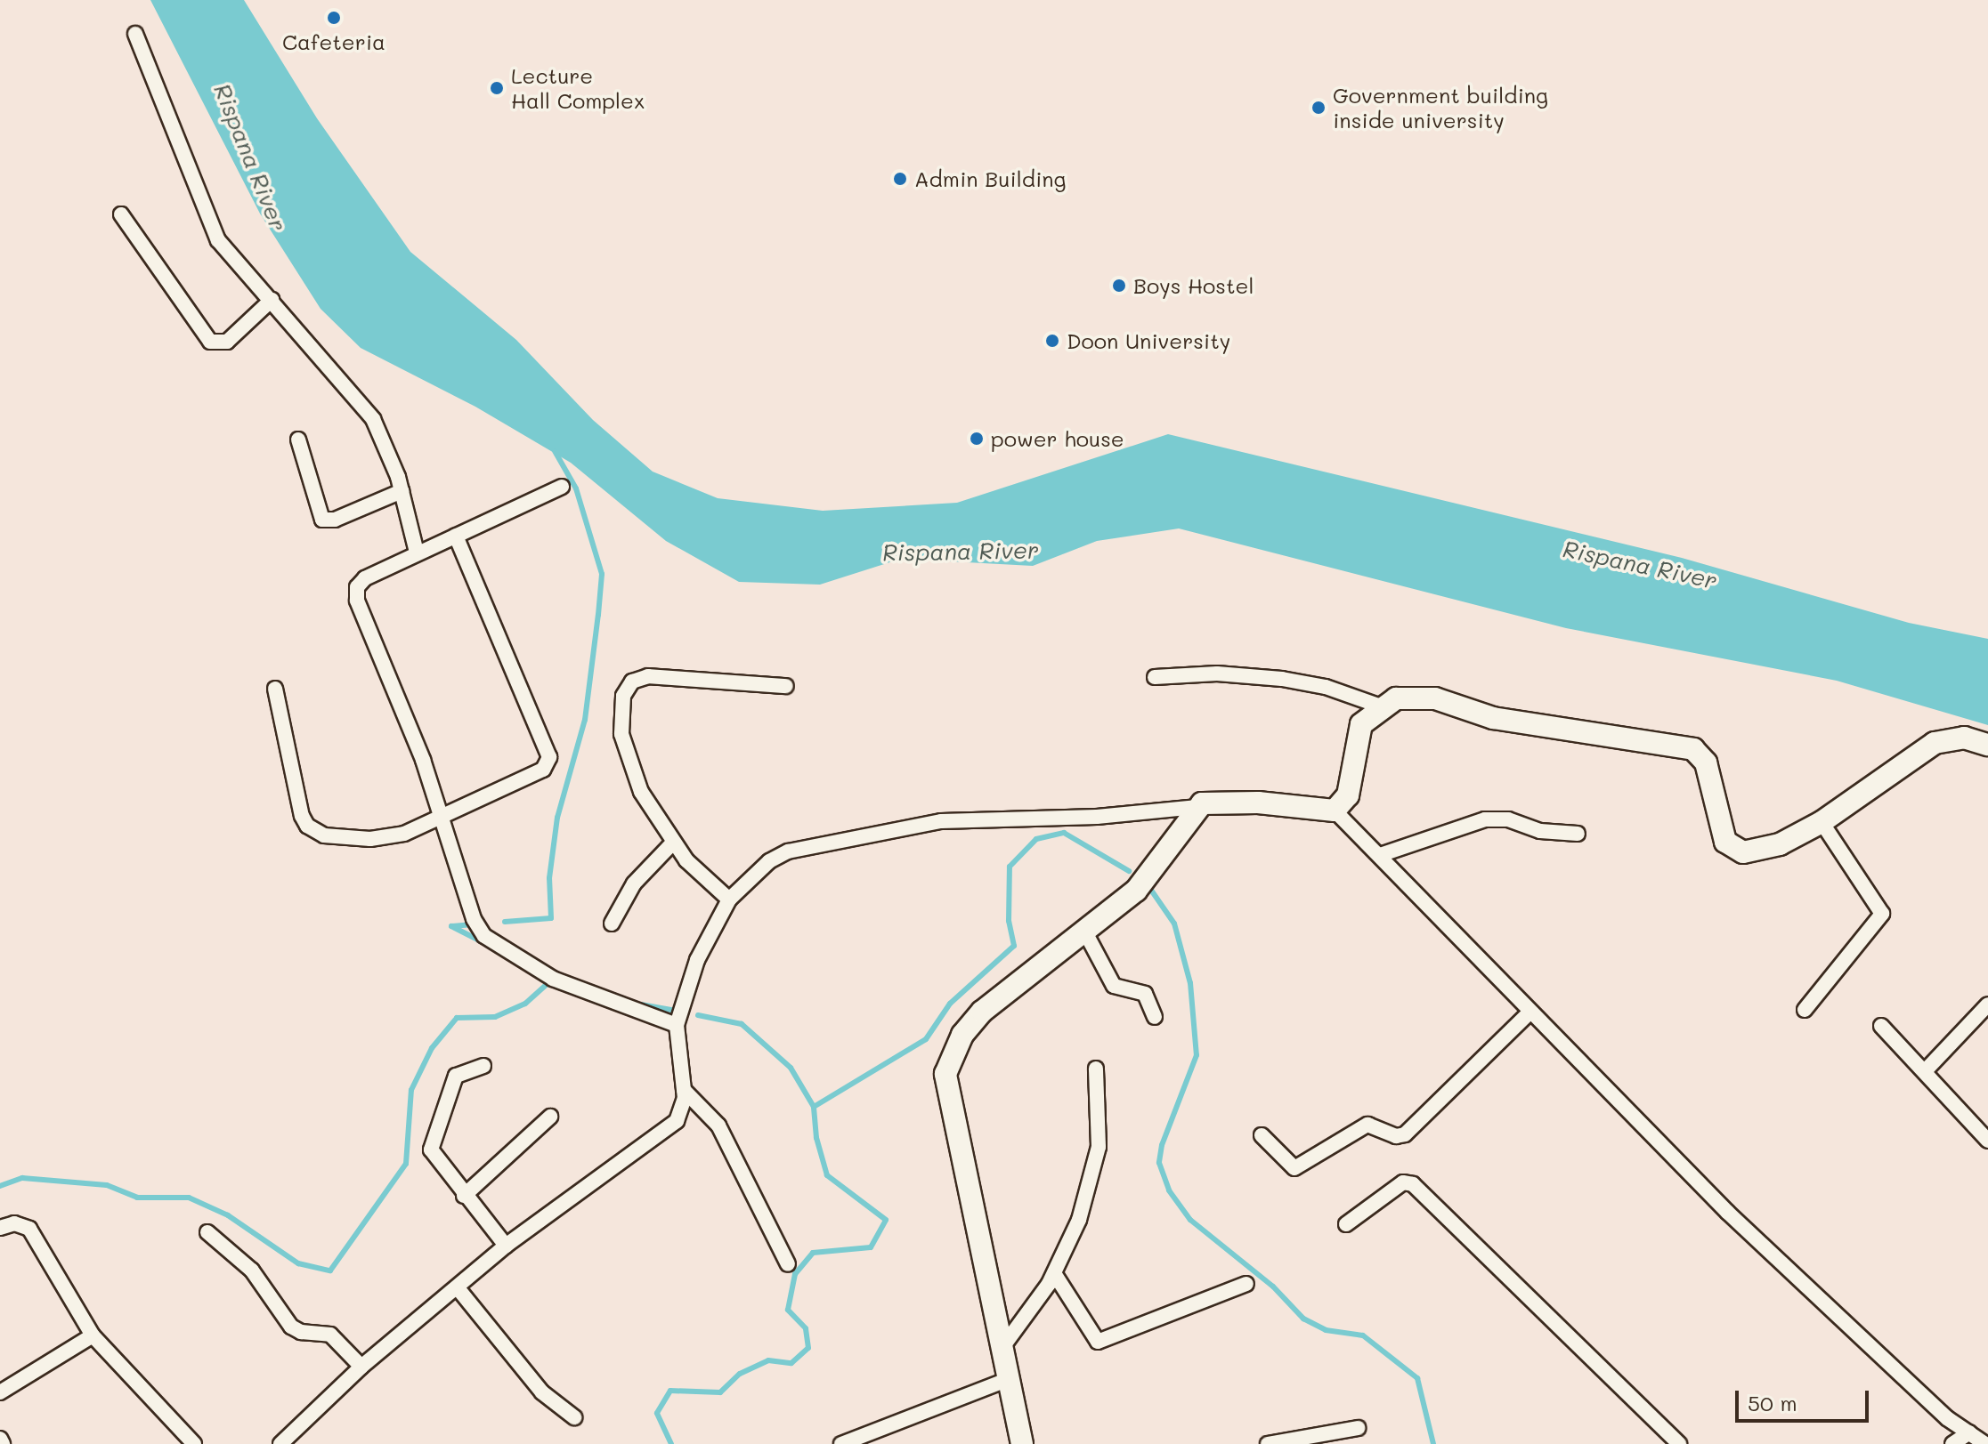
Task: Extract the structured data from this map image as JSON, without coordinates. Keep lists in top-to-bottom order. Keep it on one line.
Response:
{"water":["Rispana River"],"places":["Cafeteria","Lecture Hall Complex","Government building inside university","Admin Building","Boys Hostel","Doon University","power house"],"scale_bar":"50 m"}
